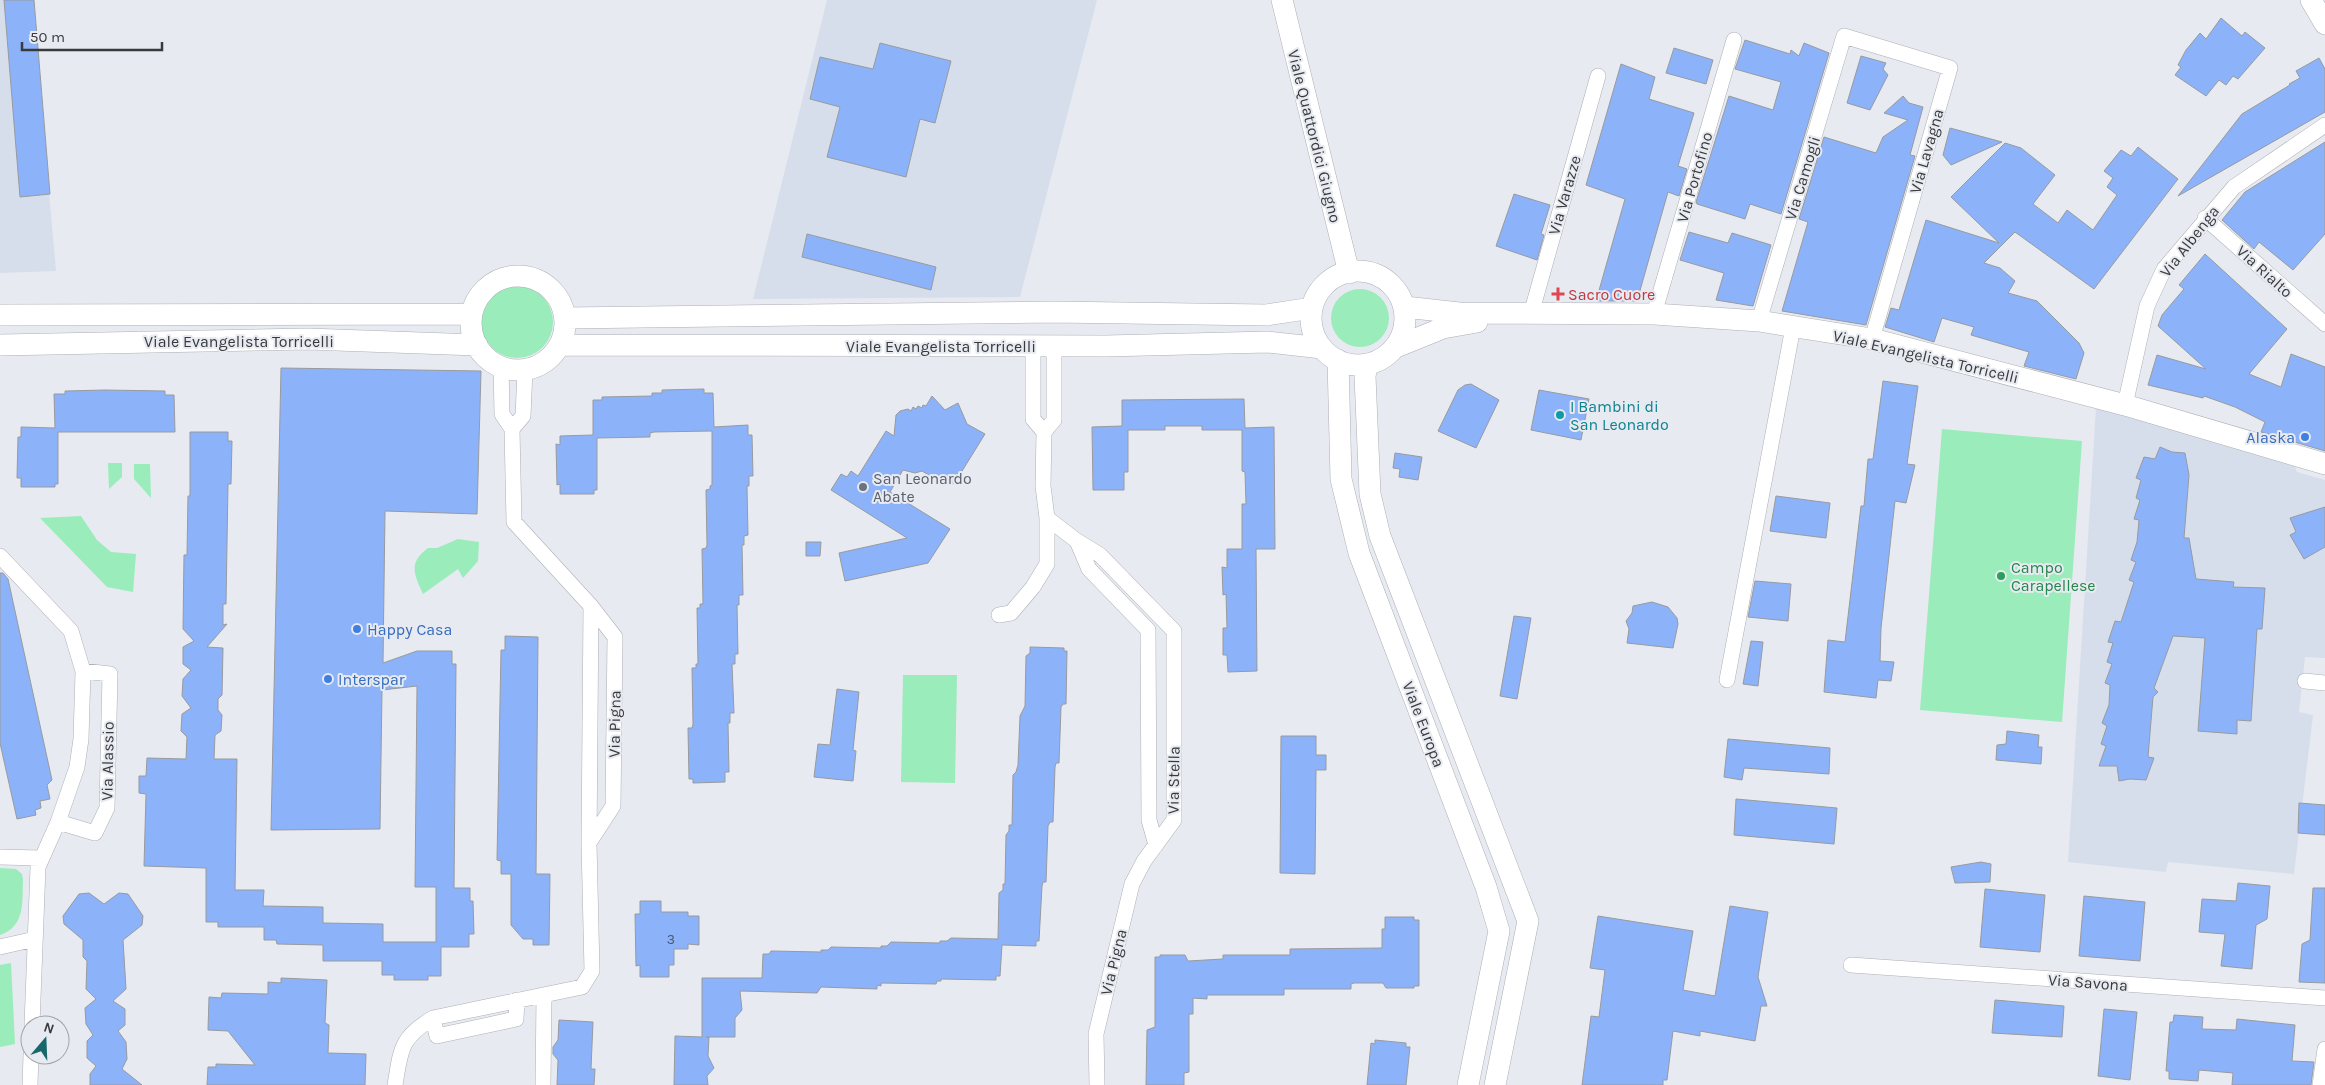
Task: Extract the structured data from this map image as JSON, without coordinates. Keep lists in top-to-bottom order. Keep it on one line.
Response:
{"streets":{"street":["Viale Quattordici Giugno","Via Lavagna","Via Portofino","Via Camogli","Via Varazze","Via Albenga","Via Rialto","Viale Evangelista Torricelli","Via Pigna","Viale Europa","Via Alassio","Via Stella","Via Savona"]},"crossings":[["Viale Quattordici Giugno","Viale Evangelista Torricelli"],["Viale Quattordici Giugno","Viale Europa"],["Via Lavagna","Via Camogli"],["Via Lavagna","Viale Evangelista Torricelli"],["Via Portofino","Viale Evangelista Torricelli"],["Via Camogli","Viale Evangelista Torricelli"],["Via Varazze","Viale Evangelista Torricelli"],["Via Albenga","Via Rialto"],["Via Albenga","Viale Evangelista Torricelli"],["Viale Evangelista Torricelli","Via Pigna"],["Viale Evangelista Torricelli","Viale Europa"],["Via Pigna","Via Stella"]],"places":{"health":["Sacro Cuore"],"other":["I Bambini di San Leonardo","Alaska","San Leonardo Abate","Campo Carapellese","Happy Casa","Interspar"]},"house_numbers":["3"],"scale_bar":"50 m","north":"top"}
